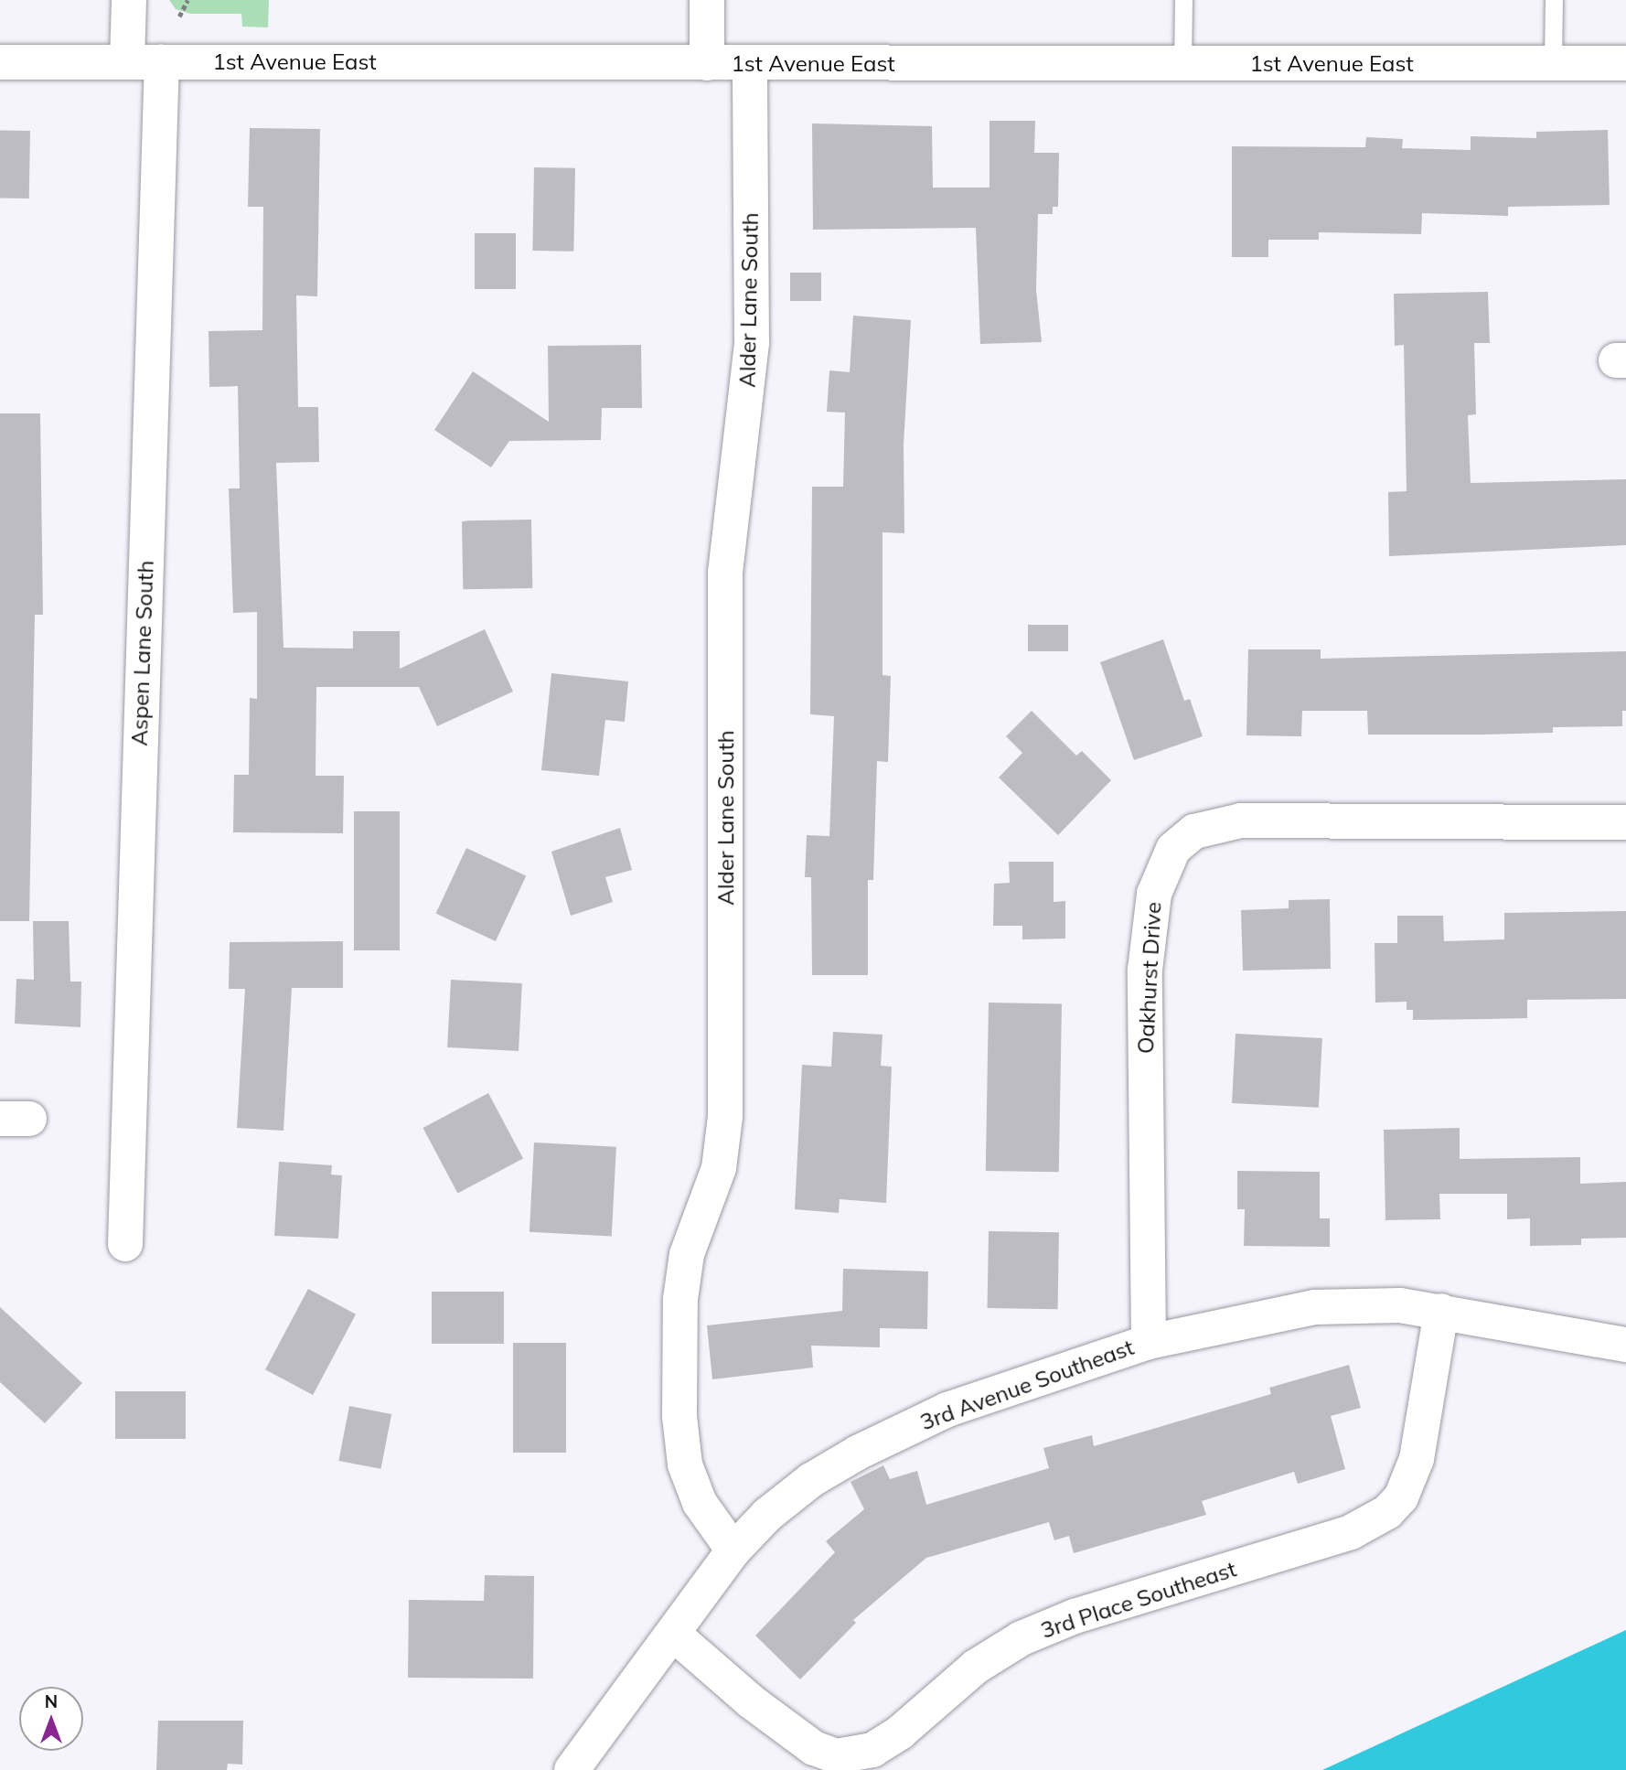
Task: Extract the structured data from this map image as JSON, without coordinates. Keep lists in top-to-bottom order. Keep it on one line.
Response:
{"streets":{"street":["1st Avenue East","Alder Lane South","Aspen Lane South","Oakhurst Drive","3rd Avenue Southeast","3rd Place Southeast"]},"crossings":[["1st Avenue East","Alder Lane South"],["1st Avenue East","Aspen Lane South"],["Alder Lane South","3rd Avenue Southeast"],["Oakhurst Drive","3rd Avenue Southeast"],["3rd Avenue Southeast","3rd Place Southeast"]],"north":"top"}
